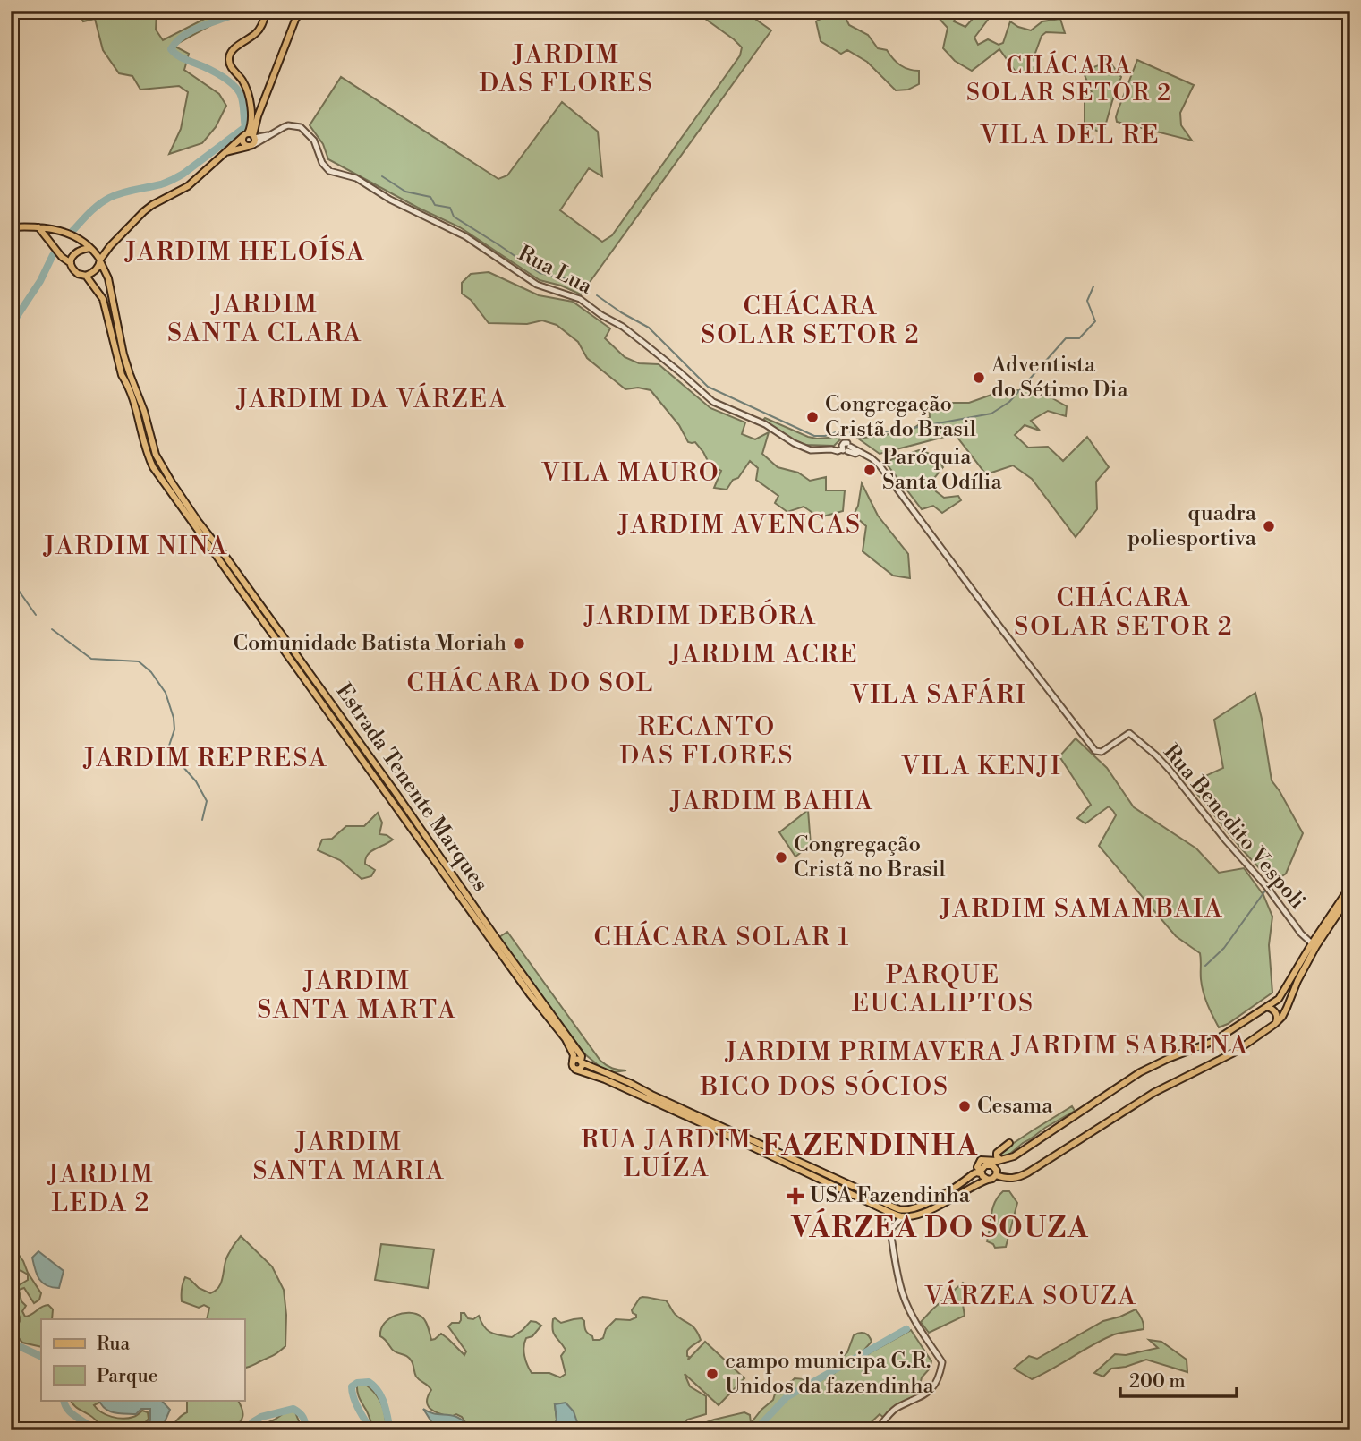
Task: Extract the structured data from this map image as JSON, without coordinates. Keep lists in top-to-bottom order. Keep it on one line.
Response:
{"streets":{"main road":["Estrada Tenente Marques"],"street":["Rua Lua","Rua Benedito Vespoli"]},"crossings":[["Rua Lua","Rua Benedito Vespoli"]],"districts":["JARDIM DAS FLORES","CHÁCARA SOLAR SETOR 2","VILA DEL RE","JARDIM HELOÍSA","JARDIM SANTA CLARA","CHÁCARA SOLAR SETOR 2","JARDIM DA VÁRZEA","VILA MAURO","JARDIM AVENCAS","JARDIM NINA","CHÁCARA SOLAR SETOR 2","JARDIM DEBÓRA","JARDIM ACRE","CHÁCARA DO SOL","VILA SAFÁRI","RECANTO DAS FLORES","JARDIM REPRESA","VILA KENJI","JARDIM BAHIA","JARDIM SAMAMBAIA","CHÁCARA SOLAR 1","PARQUE EUCALIPTOS","JARDIM SANTA MARTA","JARDIM SABRINA","JARDIM PRIMAVERA","BICO DOS SÓCIOS","RUA JARDIM LUÍZA","JARDIM SANTA MARIA","FAZENDINHA","JARDIM LEDA 2","VÁRZEA DO SOUZA","VÁRZEA SOUZA"],"places":{"other":["Adventista do Sétimo Dia","Congregação Cristã do Brasil","Paróquia Santa Odília","quadra poliesportiva","Comunidade Batista Moriah","Congregação Cristã no Brasil","Cesama","campo municipa G.R. Unidos da fazendinha"],"health":["USA Fazendinha"]},"legend":["Rua","Parque"],"scale_bar":"200 m"}
